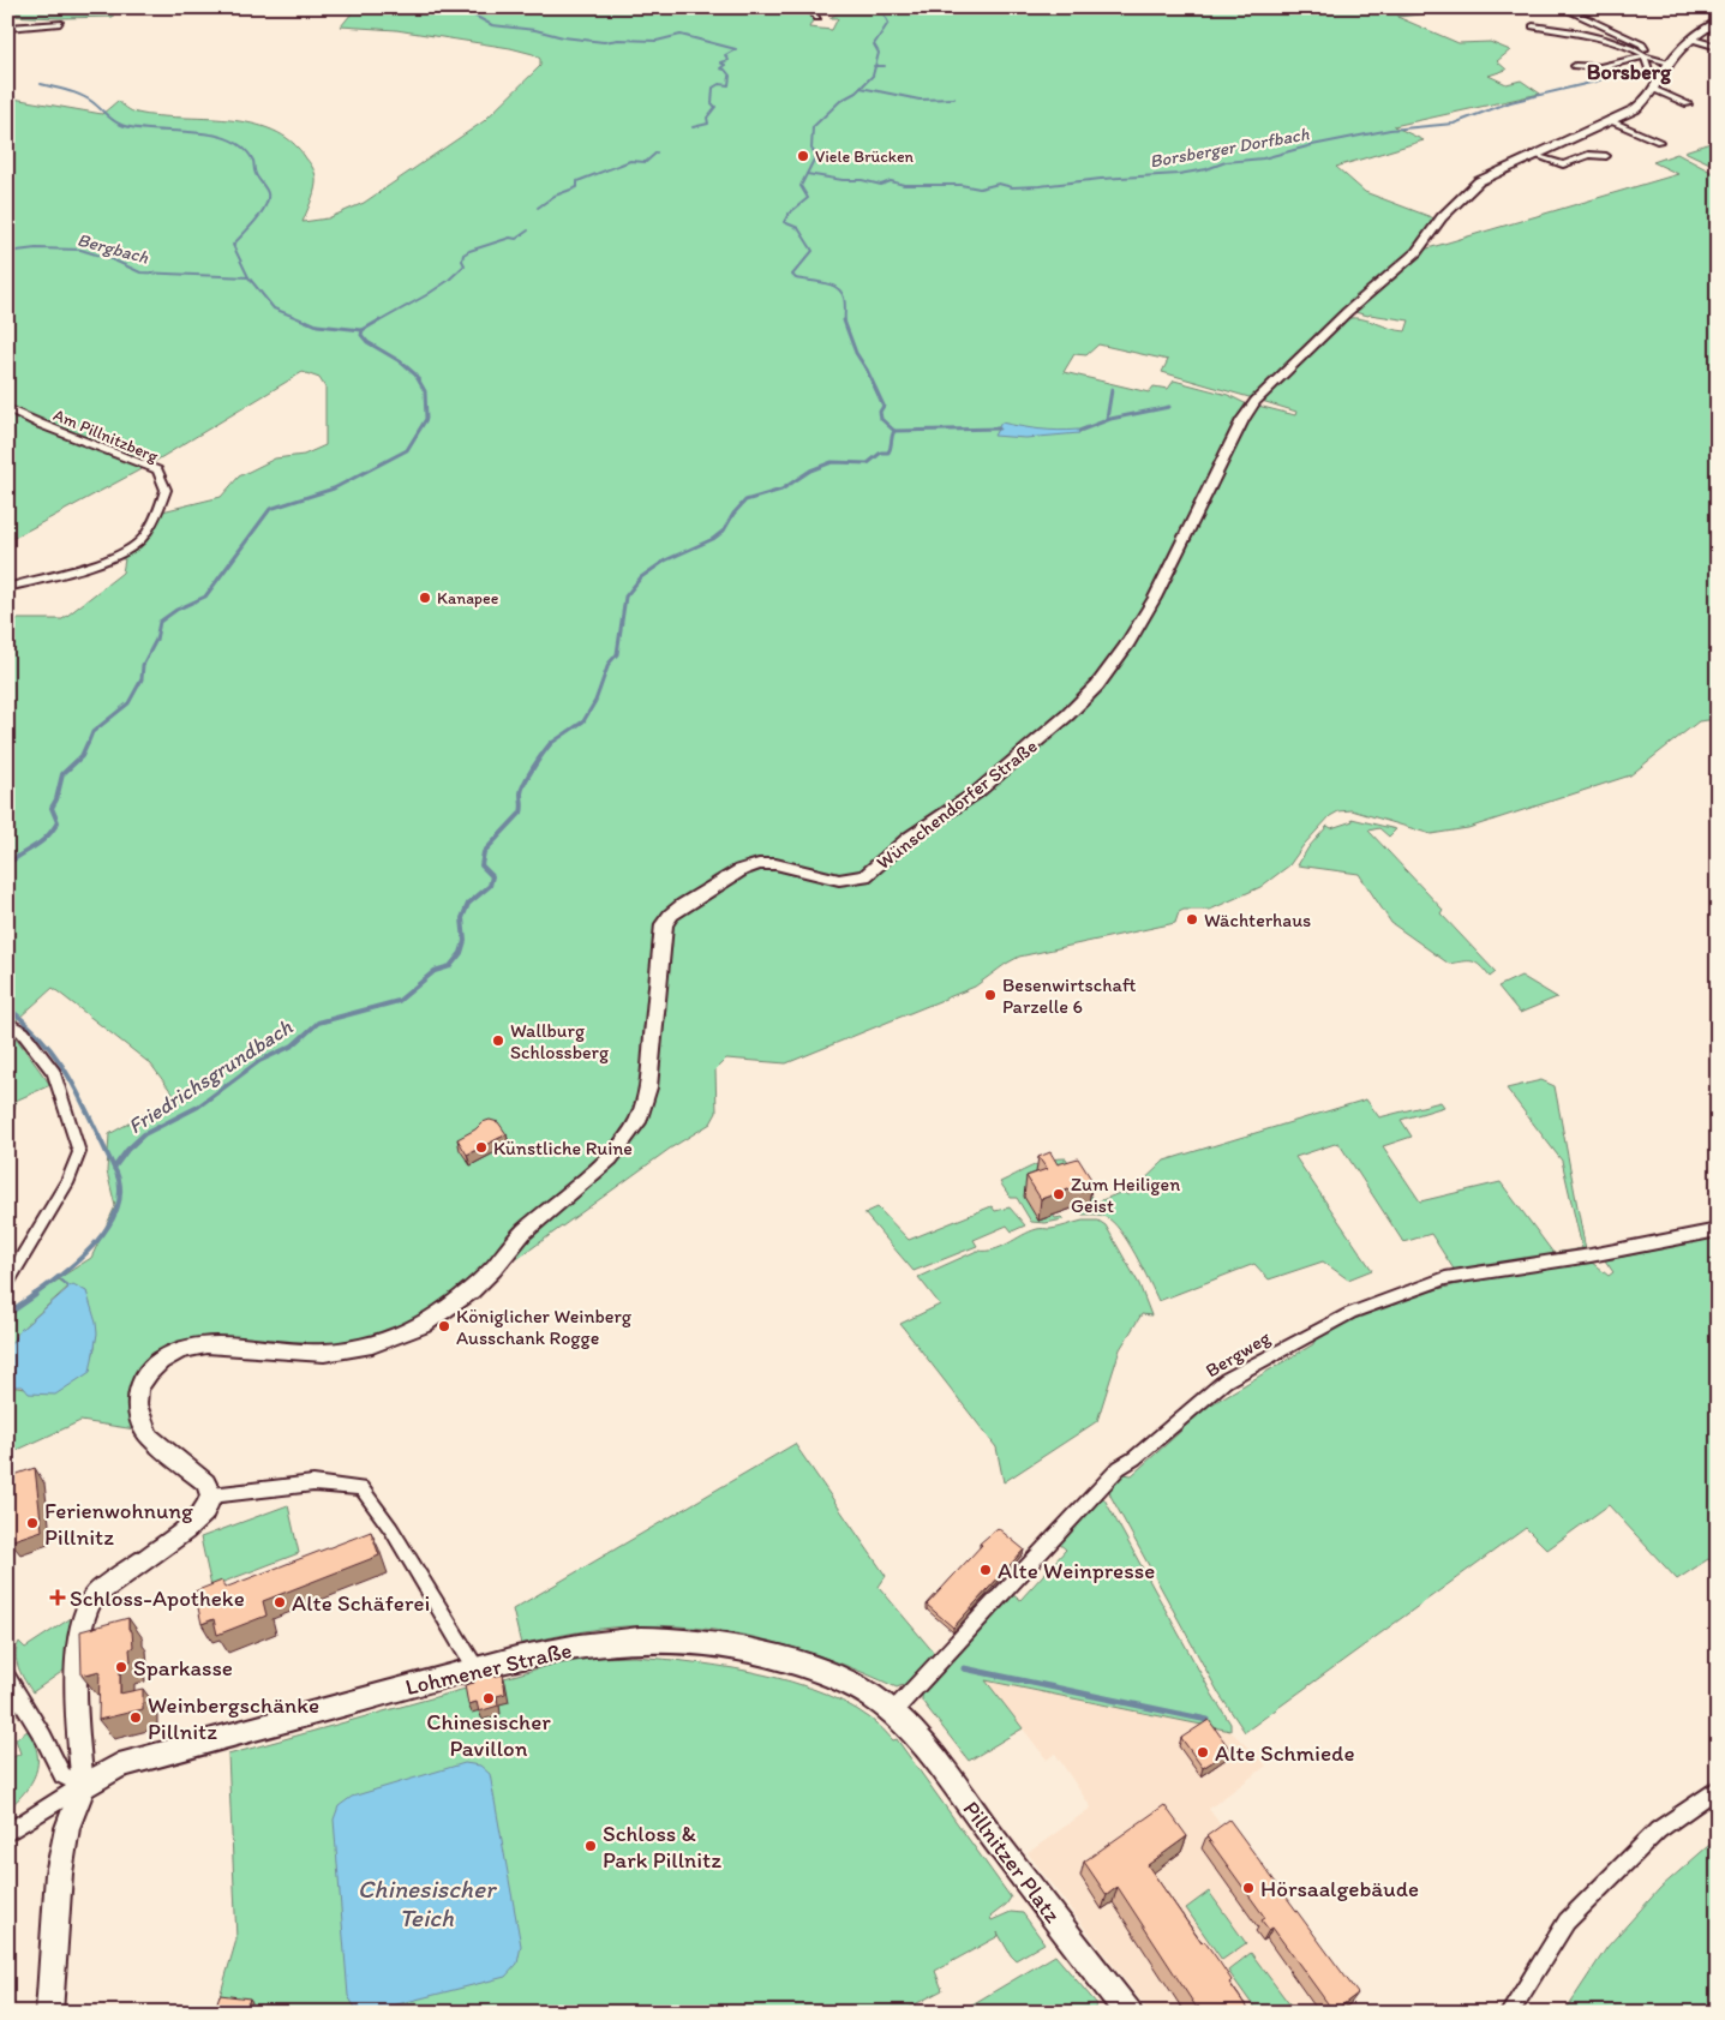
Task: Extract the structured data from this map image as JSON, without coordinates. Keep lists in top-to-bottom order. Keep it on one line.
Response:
{"streets":{"main road":["Lohmener Straße","Pillnitzer Platz"],"street":["Am Pillnitzberg","Wünschendorfer Straße","Bergweg"]},"crossings":[["Bergweg","Lohmener Straße"],["Bergweg","Pillnitzer Platz"],["Lohmener Straße","Pillnitzer Platz"]],"districts":["Borsberg"],"water":["Borsberger Dorfbach","Bergbach","Friedrichsgrundbach","Chinesischer Teich"],"places":{"other":["Viele Brücken","Kanapee","Wächterhaus","Besenwirtschaft Parzelle 6","Wallburg Schlossberg","Künstliche Ruine","Zum Heiligen Geist","Königlicher Weinberg Ausschank Rogge","Ferienwohnung Pillnitz","Alte Weinpresse","Alte Schäferei","Sparkasse","Chinesischer Pavillon","Weinbergschänke Pillnitz","Alte Schmiede","Schloss & Park Pillnitz","Hörsaalgebäude"],"health":["Schloss-Apotheke"]}}
